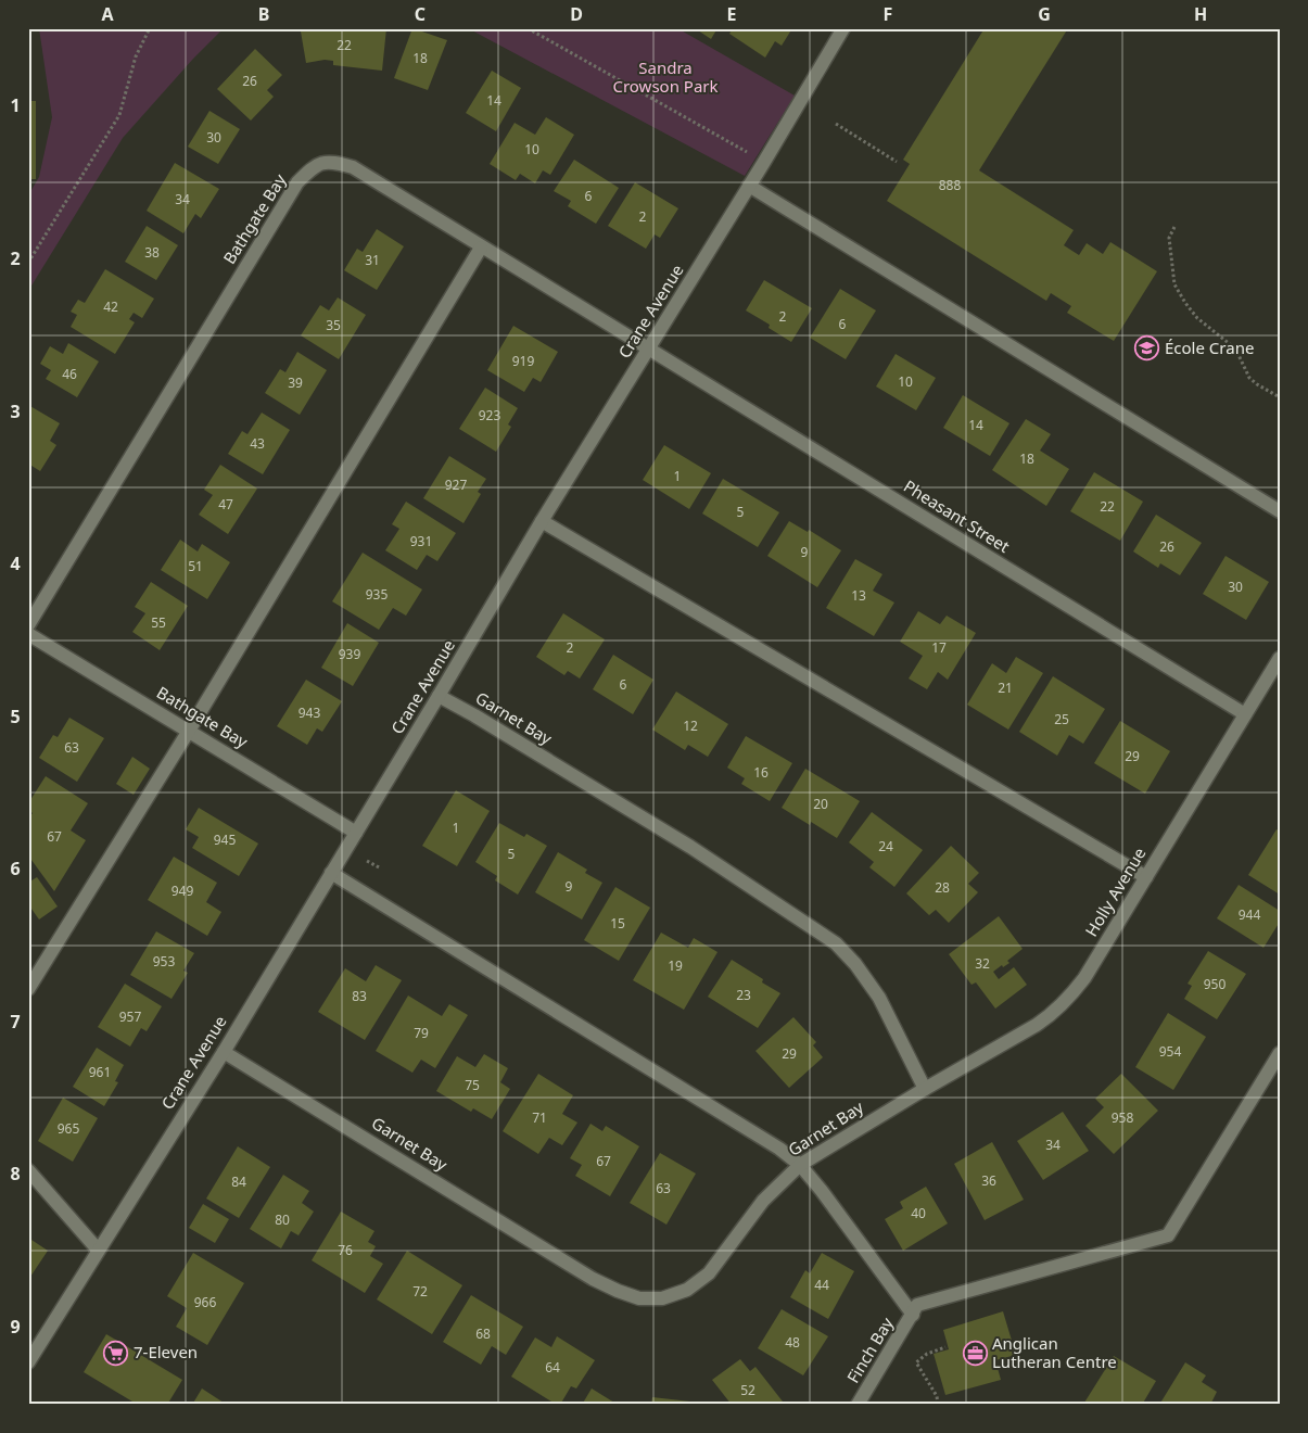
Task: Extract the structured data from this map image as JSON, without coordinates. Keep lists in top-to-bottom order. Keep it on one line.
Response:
{"streets":{"street":["Bathgate Bay","Crane Avenue","Pheasant Street","Garnet Bay","Holly Avenue","Finch Bay"]},"crossings":[["Bathgate Bay","Crane Avenue"],["Bathgate Bay","Pheasant Street"],["Crane Avenue","Pheasant Street"],["Crane Avenue","Garnet Bay"],["Pheasant Street","Holly Avenue"],["Garnet Bay","Holly Avenue"]],"parks":["Sandra Crowson Park"],"places":{"school or university":["École Crane"],"supermarket":["7-Eleven"],"office":["Anglican Lutheran Centre"]},"house_numbers":["22","18","26","14","30","10","888","6","34","2","38","31","42","2","6","35","919","46","10","39","923","14","43","18","1","927","47","22","5","931","26","9","51","30","935","13","55","2","17","939","6","21","943","25","12","63","29","16","20","1","67","945","24","5","9","28","949","944","15","953","32","19","950","23","83","957","79","954","29","961","75","71","958","965","34","67","36","84","63","40","80","76","44","72","966","68","48","64","52"],"grid":{"columns":["A","B","C","D","E","F","G","H"],"rows":["1","2","3","4","5","6","7","8","9"]}}
